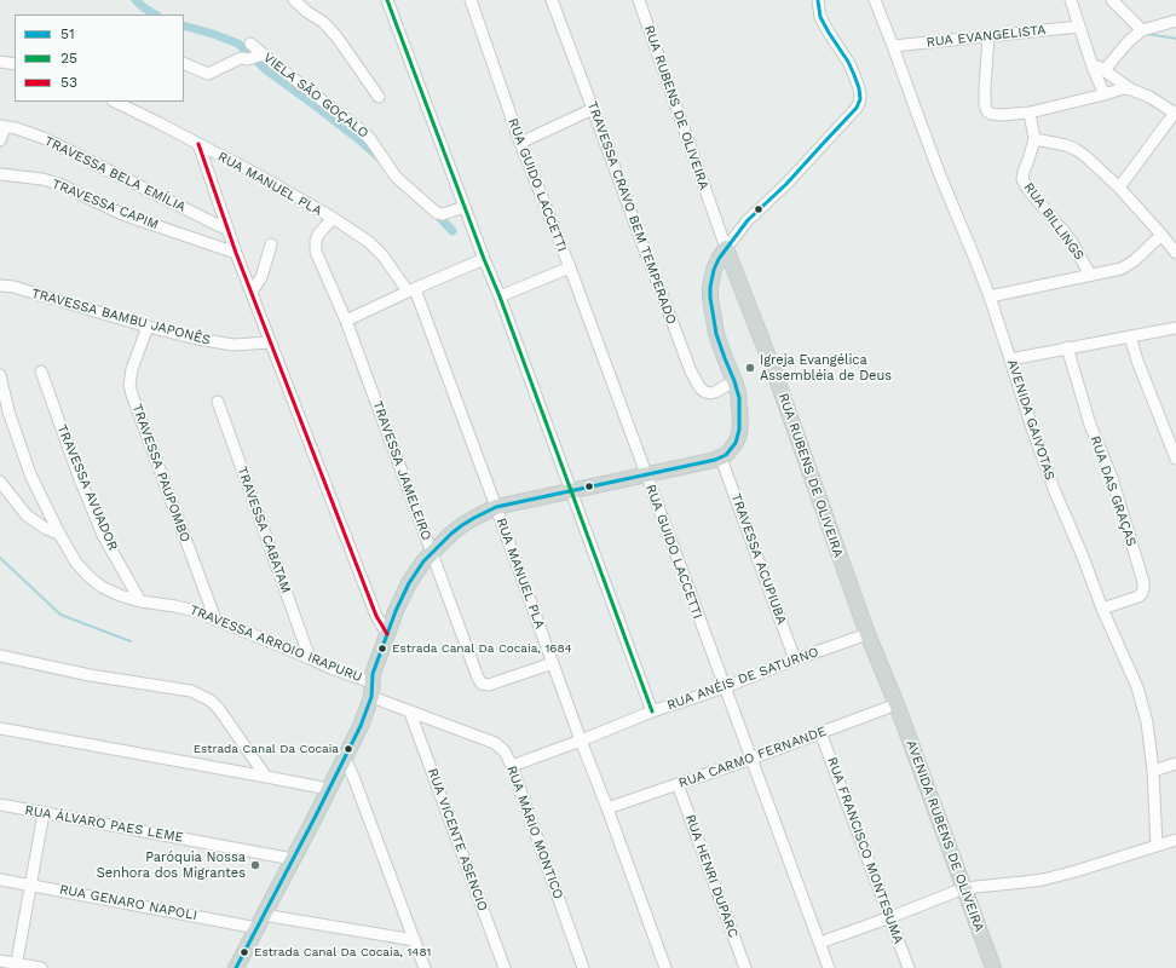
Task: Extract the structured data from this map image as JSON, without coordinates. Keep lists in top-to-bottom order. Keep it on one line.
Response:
{"streets":{"main road":["RUA RUBENS DE OLIVEIRA","AVENIDA RUBENS DE OLIVEIRA"],"street":["RUA EVANGELISTA","VIELA SÃO GOÇALO","TRAVESSA BELA EMÍLIA","RUA MANUEL PLA","RUA GUIDO LACCETTI","TRAVESSA CAPIM","TRAVESSA CRAVO BEM TEMPERADO","RUA BILLINGS","TRAVESSA BAMBU JAPONÊS","AVENIDA GAIVOTAS","TRAVESSA JAMELEIRO","TRAVESSA PAUPOMBO","TRAVESSA AVUADOR","RUA DAS GRAÇAS","TRAVESSA CABATAM","TRAVESSA ACUPIUBA","TRAVESSA ARROIO IRAPURU","RUA ANÉIS DE SATURNO","RUA CARMO FERNANDE","RUA ÁLVARO PAES LEME","RUA MÁRIO MONTICO","RUA VICENTE ASENCIO","RUA FRANCISCO MONTESUMA","RUA HENRI DUPARC","RUA GENARO NAPOLI"]},"crossings":[["RUA EVANGELISTA","AVENIDA GAIVOTAS"],["RUA RUBENS DE OLIVEIRA","RUA ANÉIS DE SATURNO"],["RUA RUBENS DE OLIVEIRA","RUA CARMO FERNANDE"],["RUA RUBENS DE OLIVEIRA","AVENIDA RUBENS DE OLIVEIRA"],["RUA MANUEL PLA","TRAVESSA JAMELEIRO"],["RUA MANUEL PLA","RUA ANÉIS DE SATURNO"],["RUA MANUEL PLA","RUA CARMO FERNANDE"],["RUA GUIDO LACCETTI","RUA ANÉIS DE SATURNO"],["RUA GUIDO LACCETTI","RUA CARMO FERNANDE"],["TRAVESSA BAMBU JAPONÊS","TRAVESSA PAUPOMBO"],["AVENIDA GAIVOTAS","RUA DAS GRAÇAS"],["TRAVESSA PAUPOMBO","TRAVESSA ARROIO IRAPURU"],["TRAVESSA AVUADOR","TRAVESSA ARROIO IRAPURU"],["TRAVESSA CABATAM","TRAVESSA ARROIO IRAPURU"],["TRAVESSA ACUPIUBA","RUA ANÉIS DE SATURNO"],["RUA ANÉIS DE SATURNO","RUA MÁRIO MONTICO"],["RUA CARMO FERNANDE","AVENIDA RUBENS DE OLIVEIRA"],["RUA CARMO FERNANDE","RUA FRANCISCO MONTESUMA"],["RUA CARMO FERNANDE","RUA HENRI DUPARC"],["RUA MÁRIO MONTICO","RUA VICENTE ASENCIO"]],"places":["Igreja Evangélica Assembléia de Deus","Estrada Canal Da Cocaia, 1684","Estrada Canal Da Cocaia","Paróquia Nossa Senhora dos Migrantes","Estrada Canal Da Cocaia, 1481"],"lines":["transit line 51","transit line 25","transit line 53"],"legend":["51","25","53"]}
